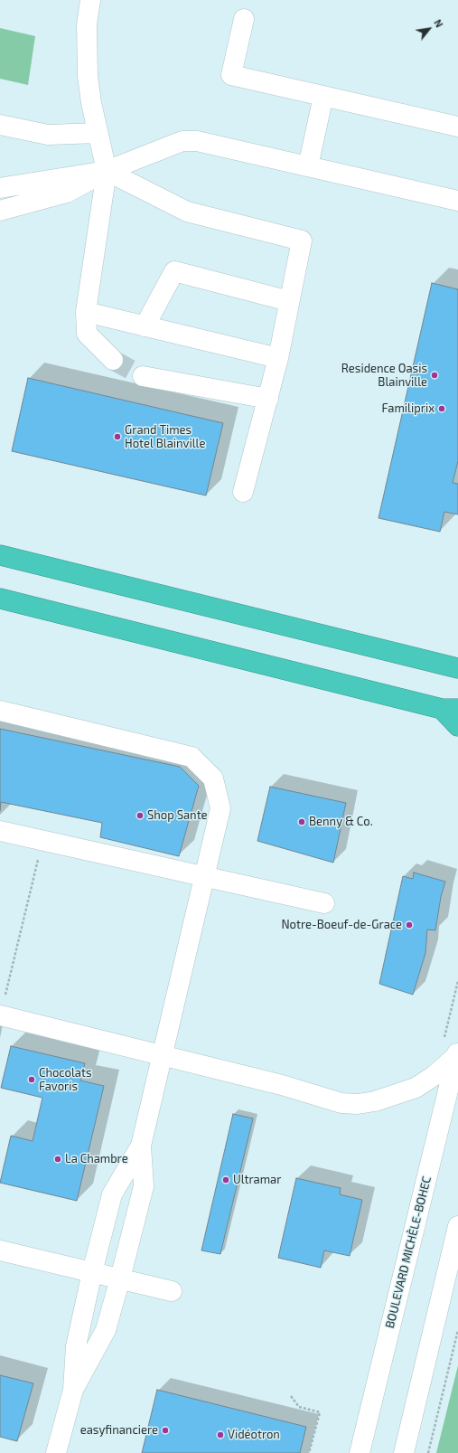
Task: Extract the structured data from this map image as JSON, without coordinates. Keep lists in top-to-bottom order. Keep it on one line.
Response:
{"streets":{"street":["BOULEVARD MICHÈLE-BOHEC"]},"places":["Residence Oasis Blainville","Familiprix","Grand Times Hotel Blainville","Shop Sante","Benny & Co.","Notre-Boeuf-de-Grace","Chocolats Favoris","La Chambre","Ultramar","easyfinanciere","Vidéotron"],"north":"top right"}
